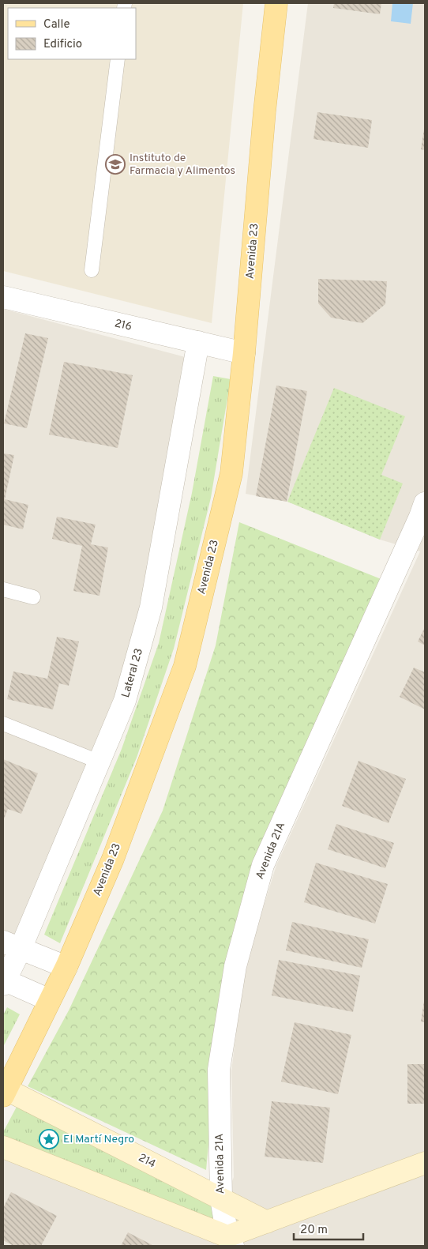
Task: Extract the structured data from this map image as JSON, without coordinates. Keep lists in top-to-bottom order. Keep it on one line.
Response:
{"streets":{"main road":["Avenida 23"],"street":["216","Lateral 23","Avenida 21A","214"]},"crossings":[["Avenida 23","216"],["Avenida 23","214"],["216","Lateral 23"],["Avenida 21A","214"]],"places":{"school or university":["Instituto de Farmacia y Alimentos"],"place":["El Martí Negro"]},"legend":["Calle","Edificio"],"scale_bar":"20 m"}
